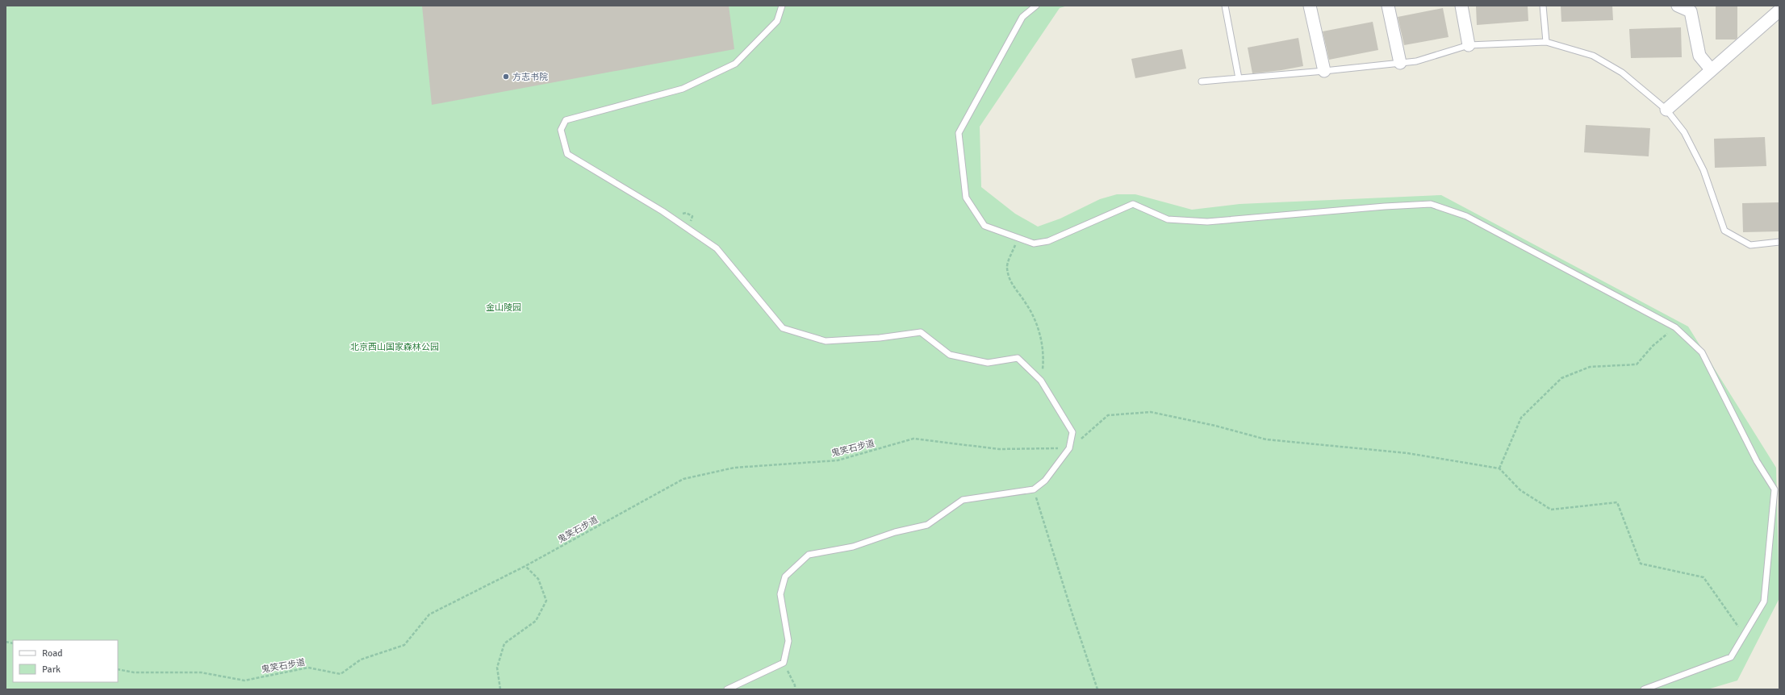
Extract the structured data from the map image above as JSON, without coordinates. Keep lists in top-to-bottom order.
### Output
{
  "streets": {
    "path": ["鬼笑石步道"]
  },
  "parks": ["金山陵园", "北京西山国家森林公园"],
  "places": ["方志书院"],
  "legend": ["Road", "Park"]
}
